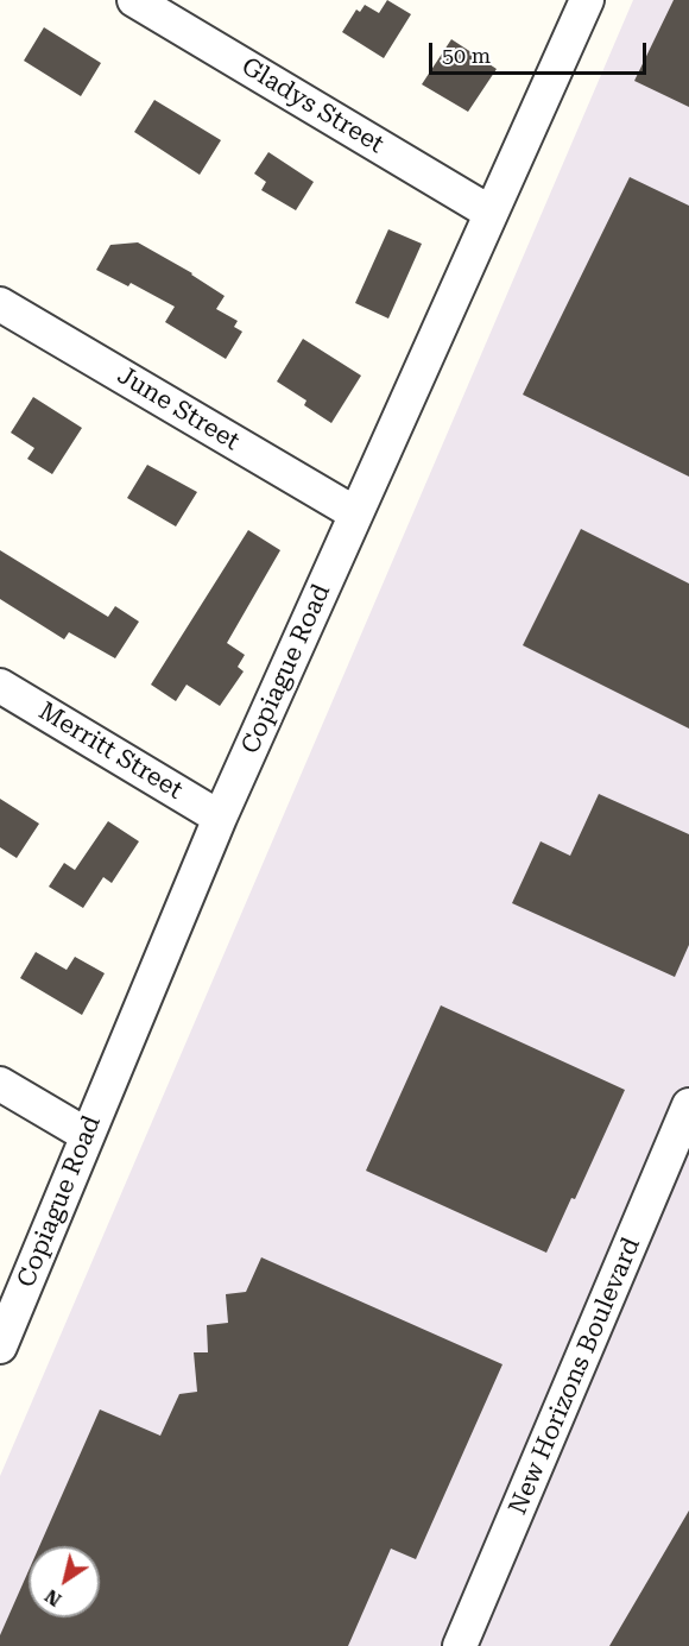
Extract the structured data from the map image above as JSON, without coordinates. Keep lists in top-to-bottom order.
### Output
{
  "streets": {
    "street": [
      "Gladys Street",
      "June Street",
      "Copiague Road",
      "Merritt Street",
      "New Horizons Boulevard"
    ]
  },
  "crossings": [
    ["Gladys Street", "Copiague Road"],
    ["June Street", "Copiague Road"],
    ["Copiague Road", "Merritt Street"]
  ],
  "scale_bar": "50 m",
  "north": "bottom left"
}
